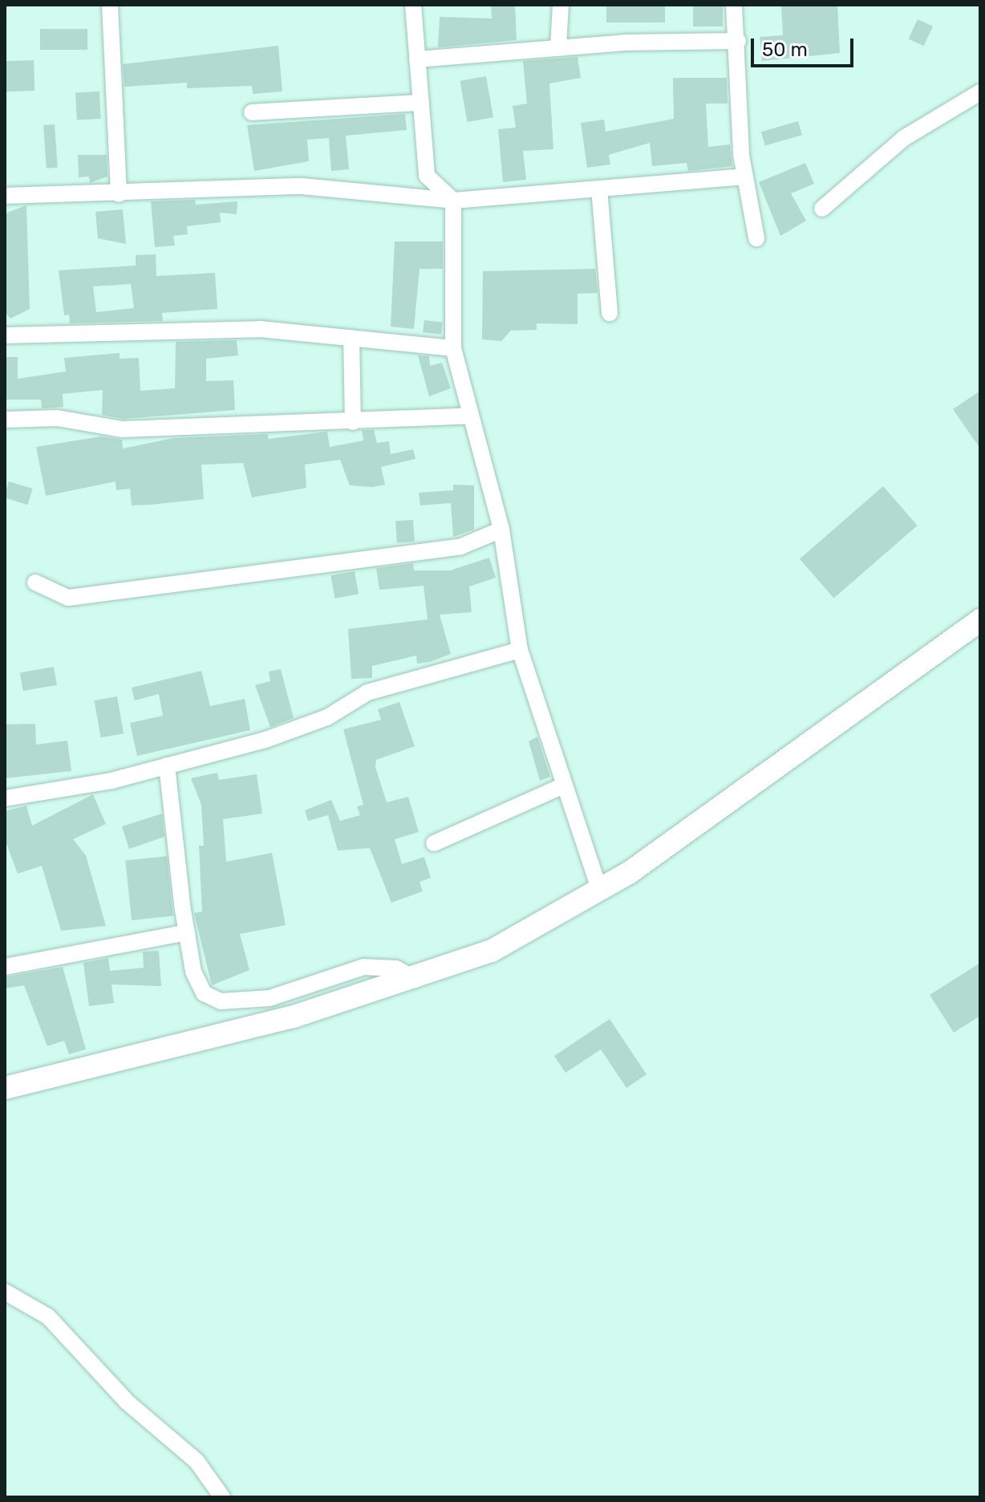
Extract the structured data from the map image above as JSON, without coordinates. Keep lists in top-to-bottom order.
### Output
{
  "scale_bar": "50 m"
}
